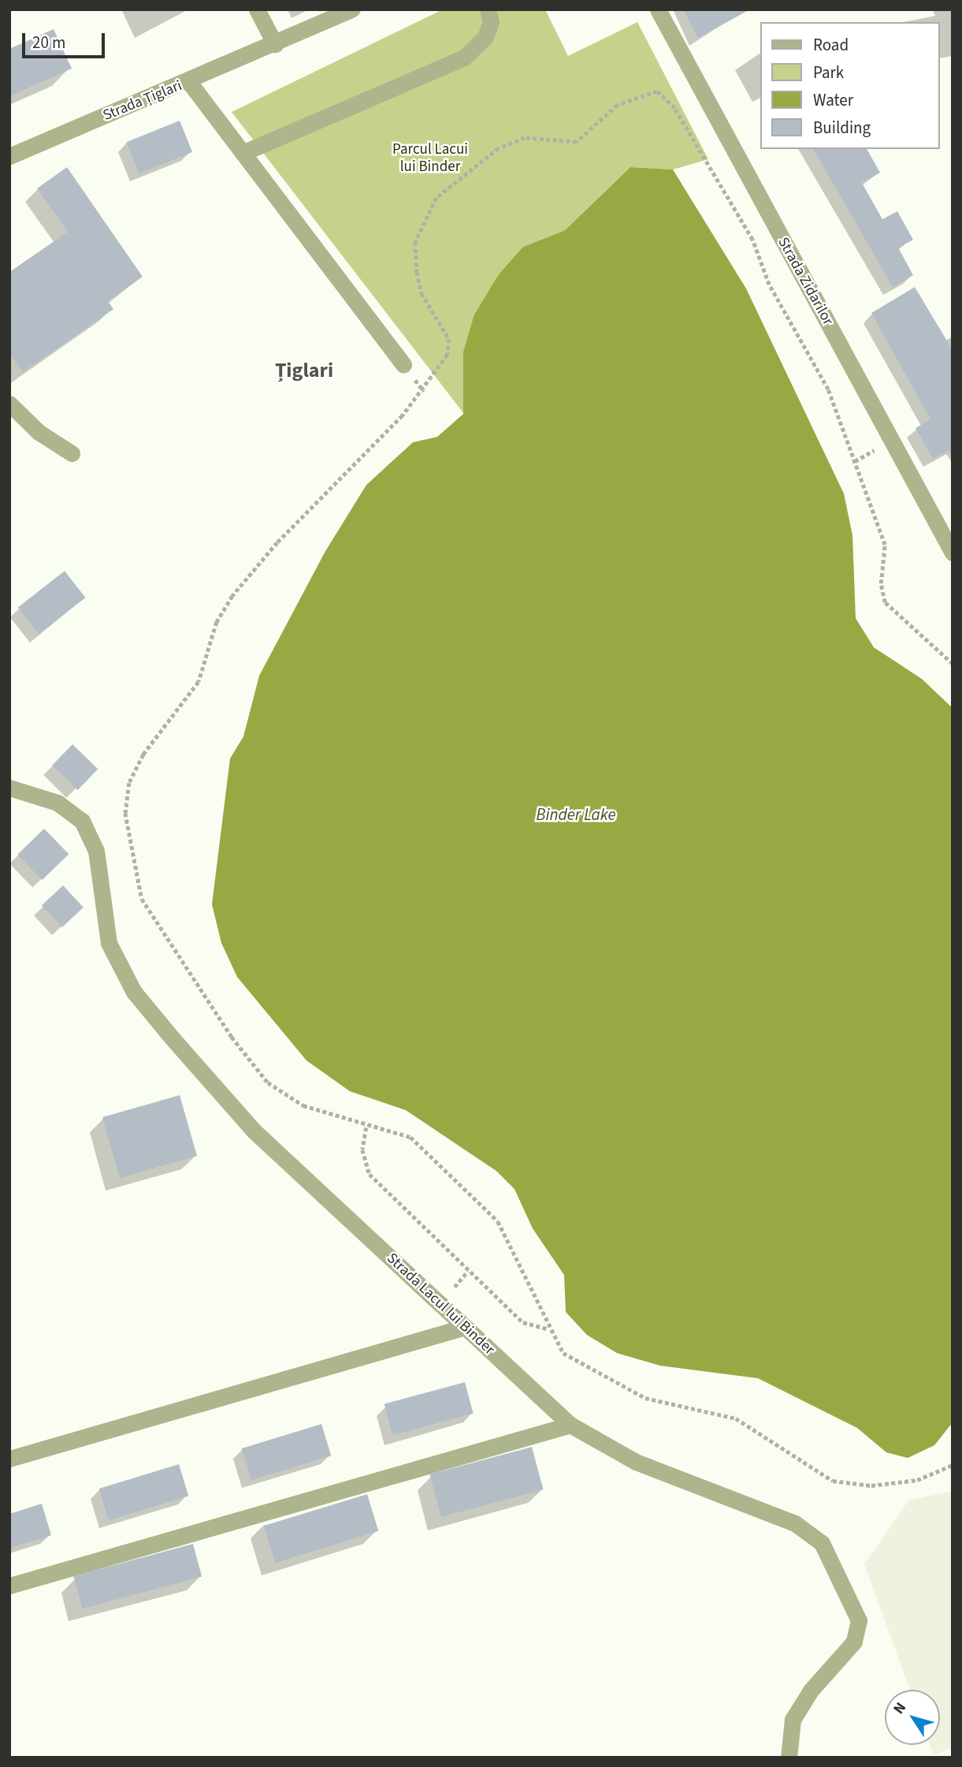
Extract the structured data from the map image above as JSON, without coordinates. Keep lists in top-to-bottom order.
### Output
{
  "streets": {
    "street": ["Strada Țiglari", "Strada Zidarilor", "Strada Lacul lui Binder"]
  },
  "districts": ["Țiglari"],
  "water": ["Binder Lake"],
  "parks": ["Parcul Lacui lui Binder"],
  "legend": [
    "Road",
    "Park",
    "Water",
    "Building"
  ],
  "scale_bar": "20 m",
  "north": "top left"
}
